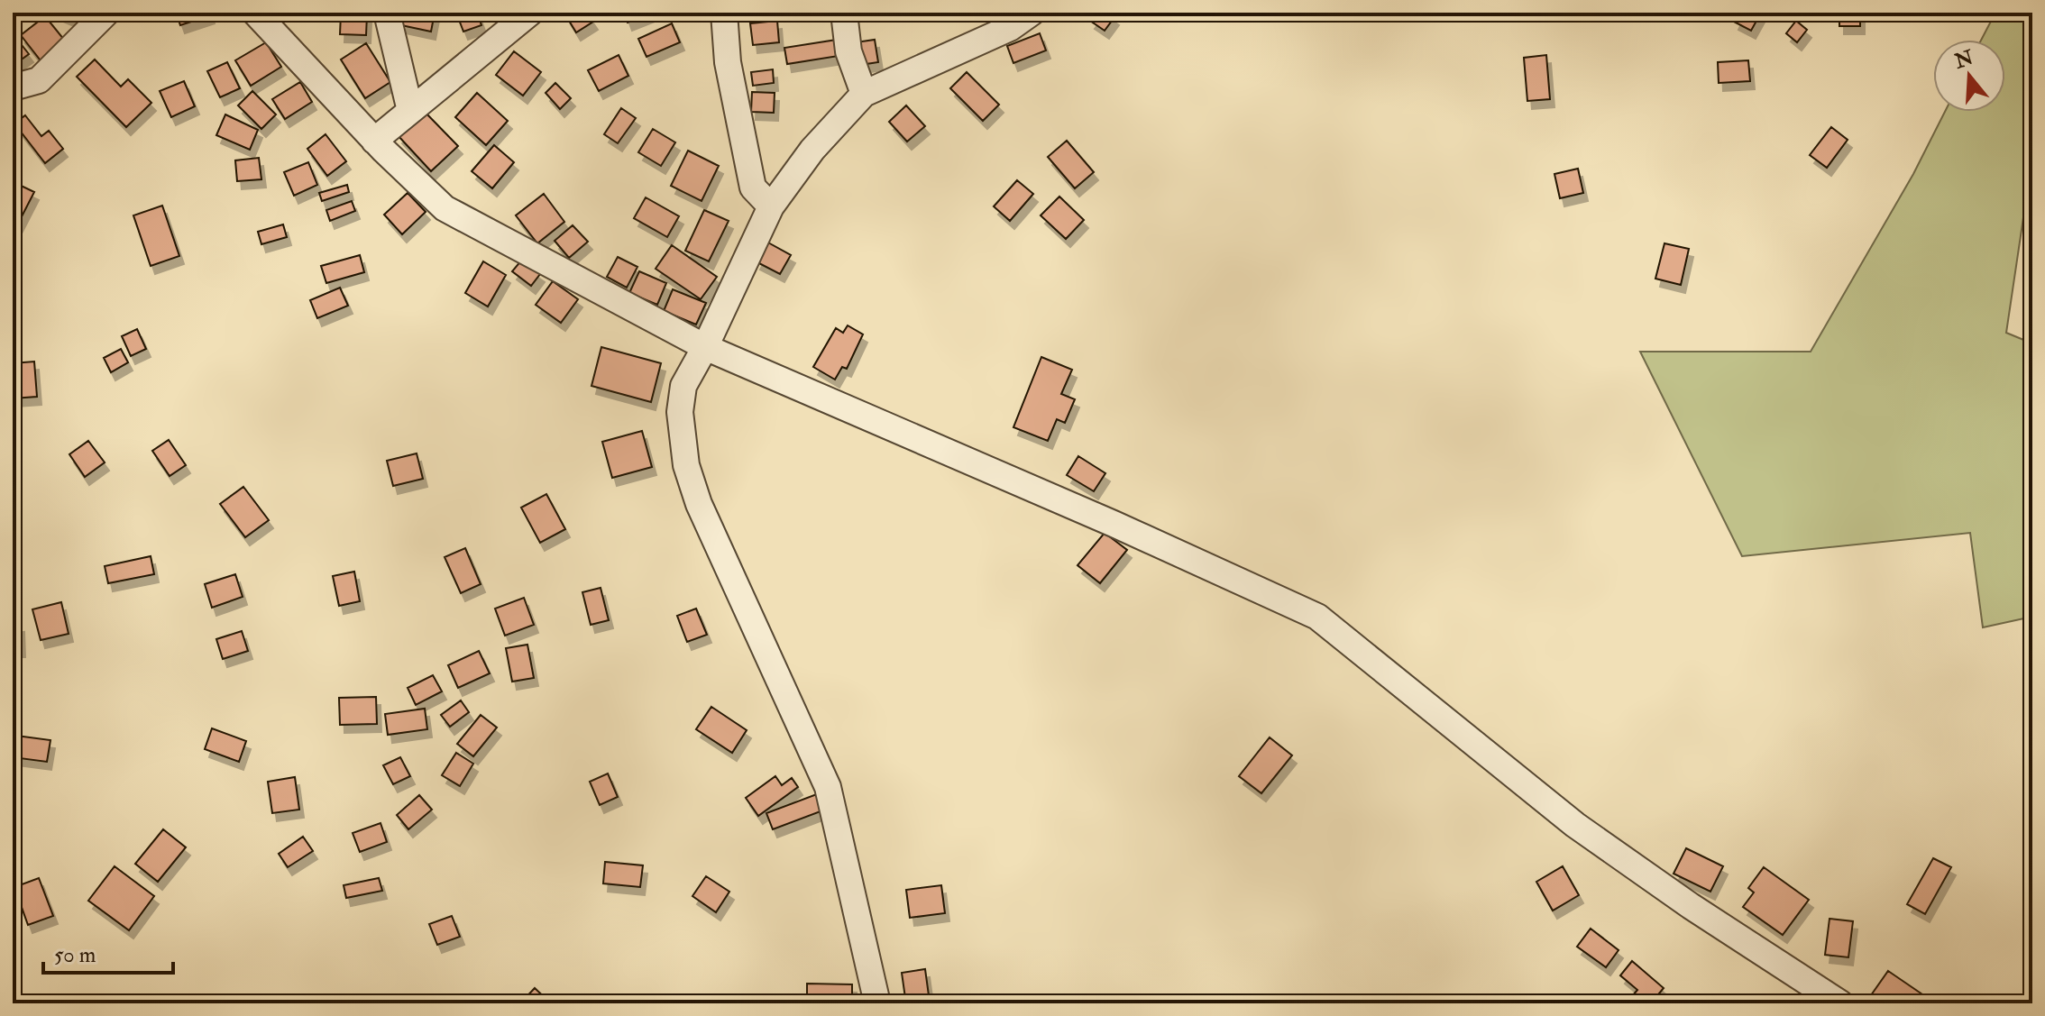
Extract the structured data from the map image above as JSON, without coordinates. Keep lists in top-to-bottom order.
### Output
{
  "scale_bar": "50 m",
  "north": "top"
}
